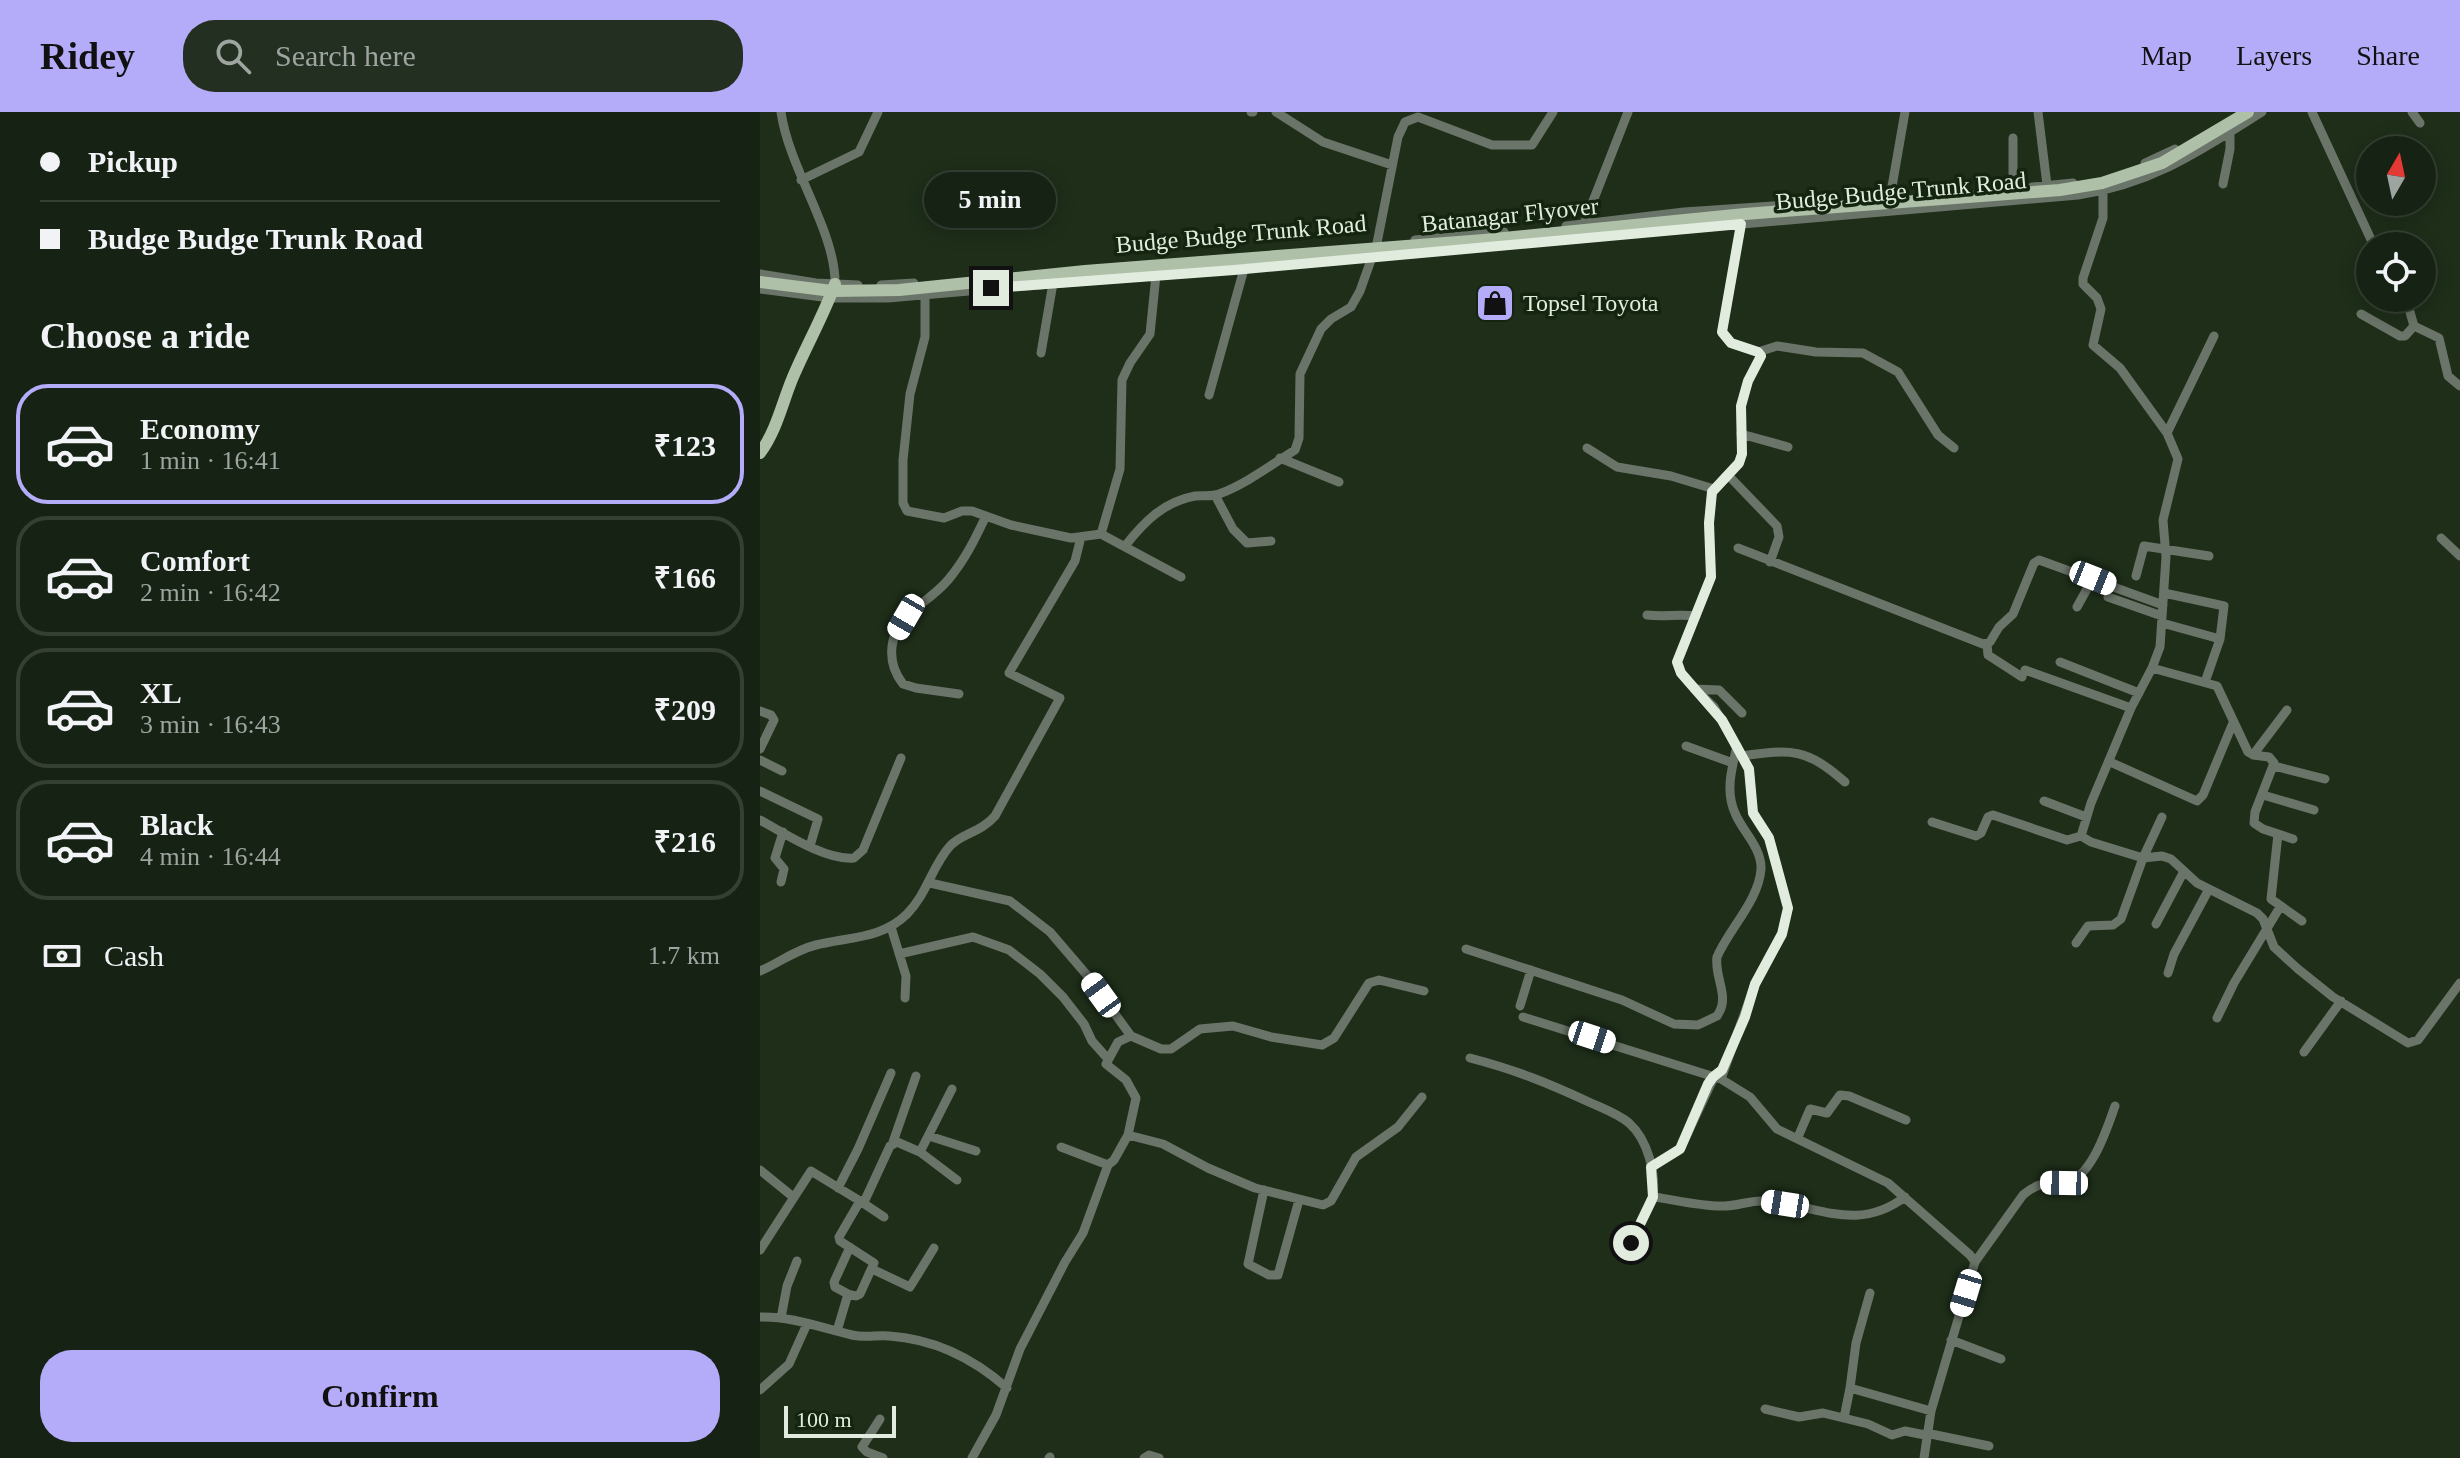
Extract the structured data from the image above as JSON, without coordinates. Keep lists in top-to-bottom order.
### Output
{
  "streets": {
    "main road": ["Batanagar Flyover"],
    "street": ["Budge Budge Trunk Road"]
  },
  "places": {
    "shop": ["Topsel Toyota"]
  },
  "scale_bar": "100 m",
  "north": "top",
  "page": {
    "header": "Ridey",
    "search": "Search here",
    "nav": ["Map", "Layers", "Share"],
    "banner": ["Pickup", "Budge Budge Trunk Road"],
    "bubble": "5 min",
    "heading": "Choose a ride",
    "list": [
      {
        "name": "Economy",
        "note": "1 min · 16:41",
        "value": "₹123"
      },
      {
        "name": "Comfort",
        "note": "2 min · 16:42",
        "value": "₹166"
      },
      {
        "name": "XL",
        "note": "3 min · 16:43",
        "value": "₹209"
      },
      {
        "name": "Black",
        "note": "4 min · 16:44",
        "value": "₹216"
      }
    ],
    "pay": ["Cash", "1.7 km"],
    "buttons": "Confirm",
    "scale": "100 m"
  }
}
